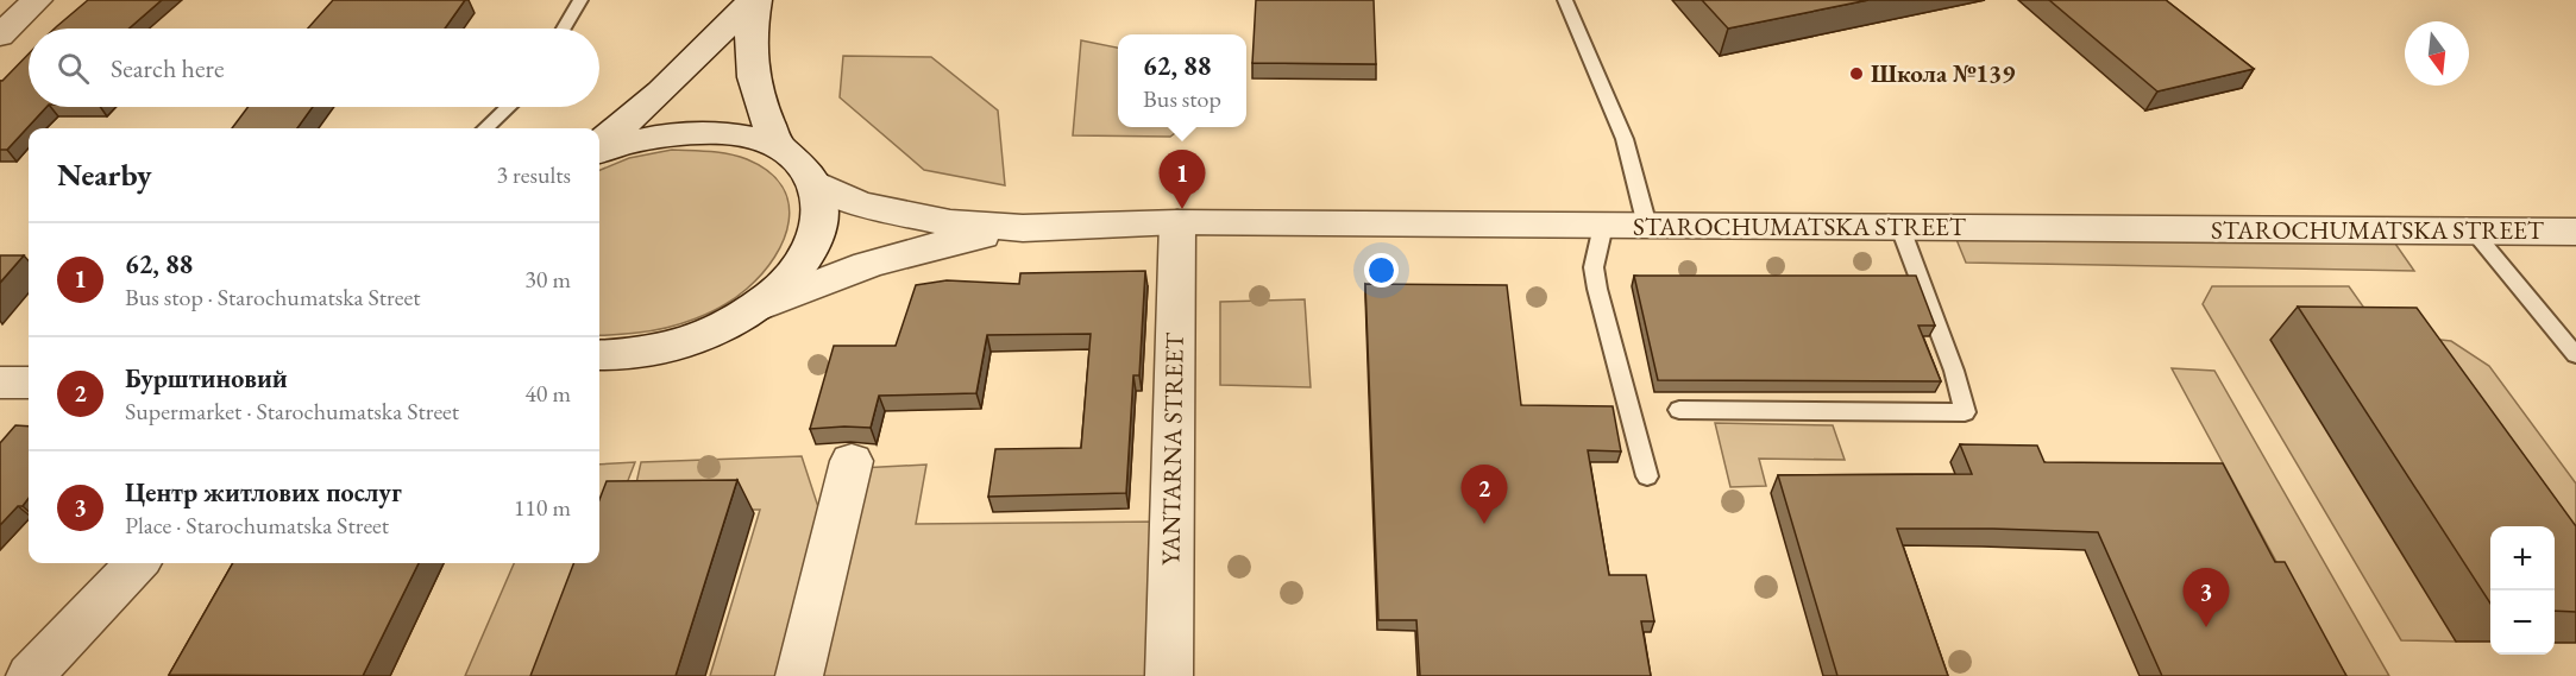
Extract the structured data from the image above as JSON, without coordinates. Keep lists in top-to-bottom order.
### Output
{
  "streets": {
    "street": ["STAROCHUMATSKA STREET", "YANTARNA STREET"]
  },
  "crossings": [
    ["STAROCHUMATSKA STREET", "YANTARNA STREET"]
  ],
  "places": ["Школа №139"],
  "north": "bottom",
  "page": {
    "search": "Search here",
    "popup": ["62, 88", "Bus stop"],
    "heading": ["Nearby", "3 results"],
    "pins": ["1", "2", "3"],
    "list": [
      {
        "mark": "1",
        "name": "62, 88",
        "note": "Bus stop · Starochumatska Street",
        "value": "30 m"
      },
      {
        "mark": "2",
        "name": "Бурштиновий",
        "note": "Supermarket · Starochumatska Street",
        "value": "40 m"
      },
      {
        "mark": "3",
        "name": "Центр житлових послуг",
        "note": "Place · Starochumatska Street",
        "value": "110 m"
      }
    ],
    "map_buttons": ["+", "−"]
  }
}
